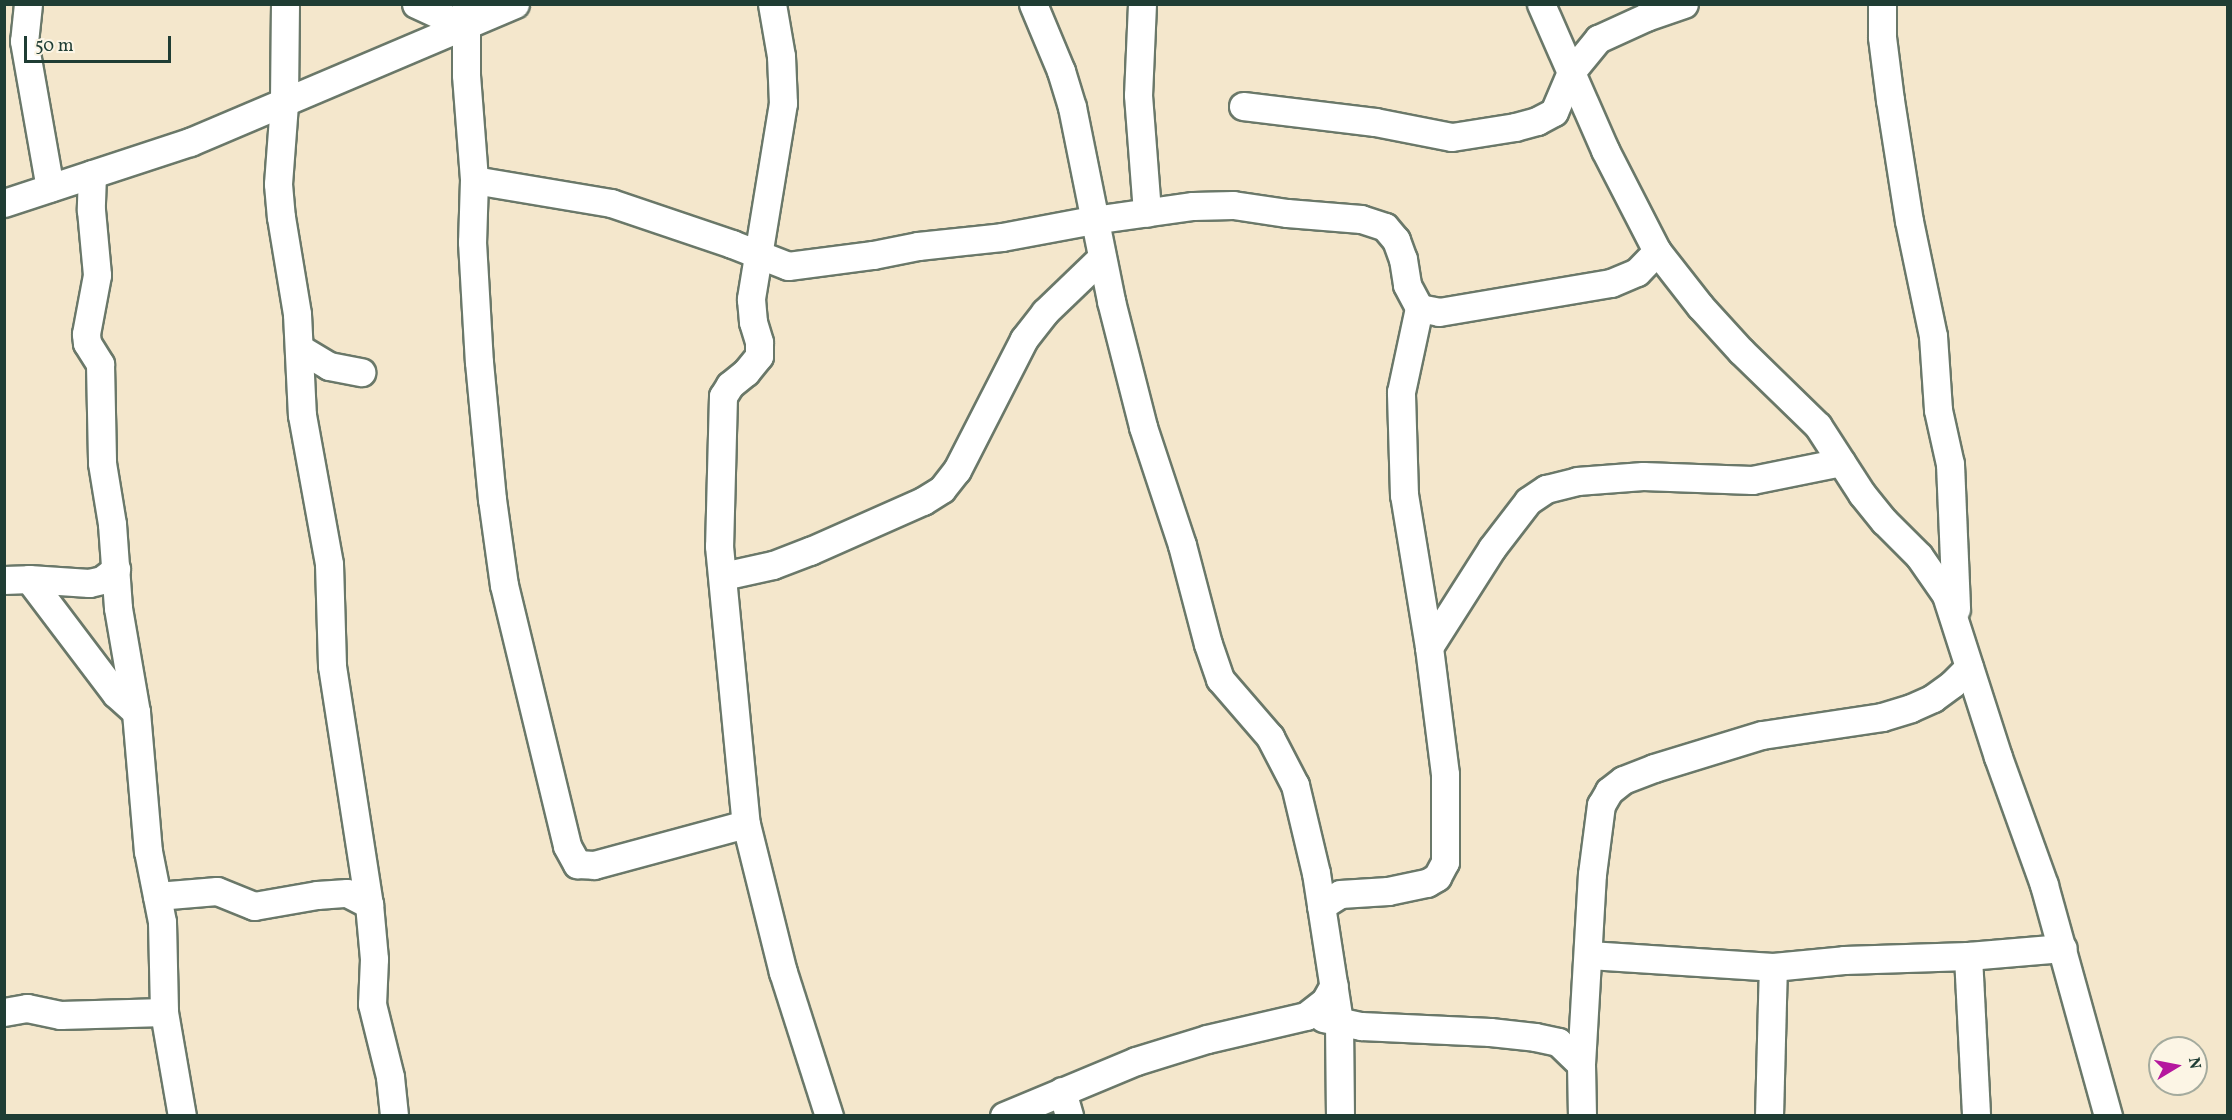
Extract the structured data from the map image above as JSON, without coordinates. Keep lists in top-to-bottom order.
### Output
{
  "scale_bar": "50 m",
  "north": "right"
}
